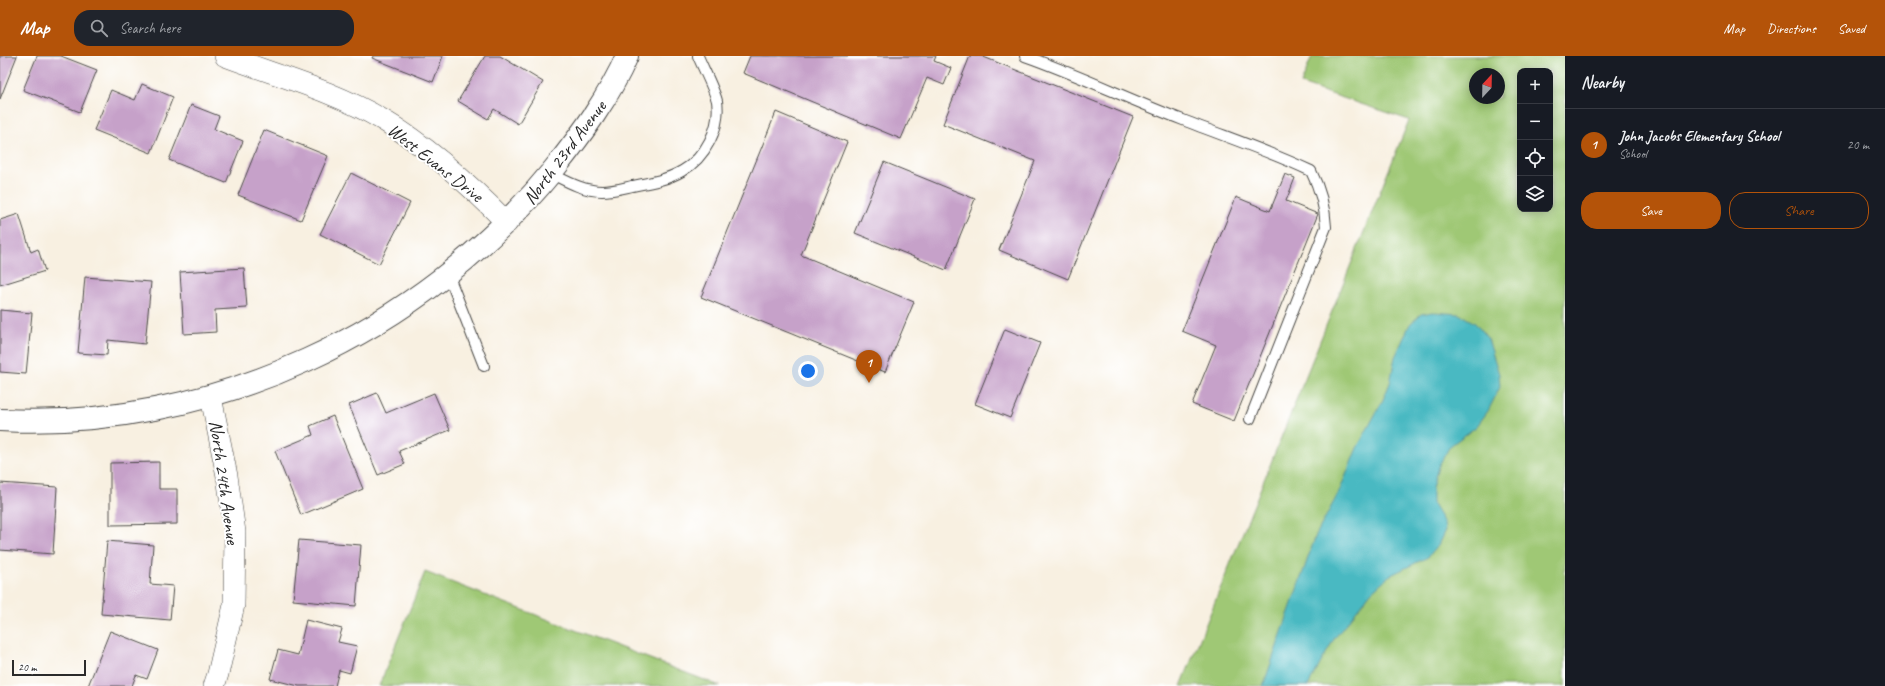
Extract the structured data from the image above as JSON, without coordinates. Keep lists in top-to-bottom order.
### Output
{
  "streets": {
    "street": ["North 23rd Avenue", "West Evans Drive", "North 24th Avenue"]
  },
  "crossings": [
    ["North 23rd Avenue", "West Evans Drive"],
    ["North 23rd Avenue", "North 24th Avenue"]
  ],
  "scale_bar": "20 m",
  "north": "top",
  "page": {
    "header": "Map",
    "search": "Search here",
    "nav": ["Map", "Directions", "Saved"],
    "heading": "Nearby",
    "map_buttons": ["+", "−"],
    "list": [
      {
        "mark": "1",
        "name": "John Jacobs Elementary School",
        "note": "School",
        "value": "20 m"
      }
    ],
    "buttons": ["Save", "Share"],
    "pins": "1",
    "scale": "20 m"
  }
}
